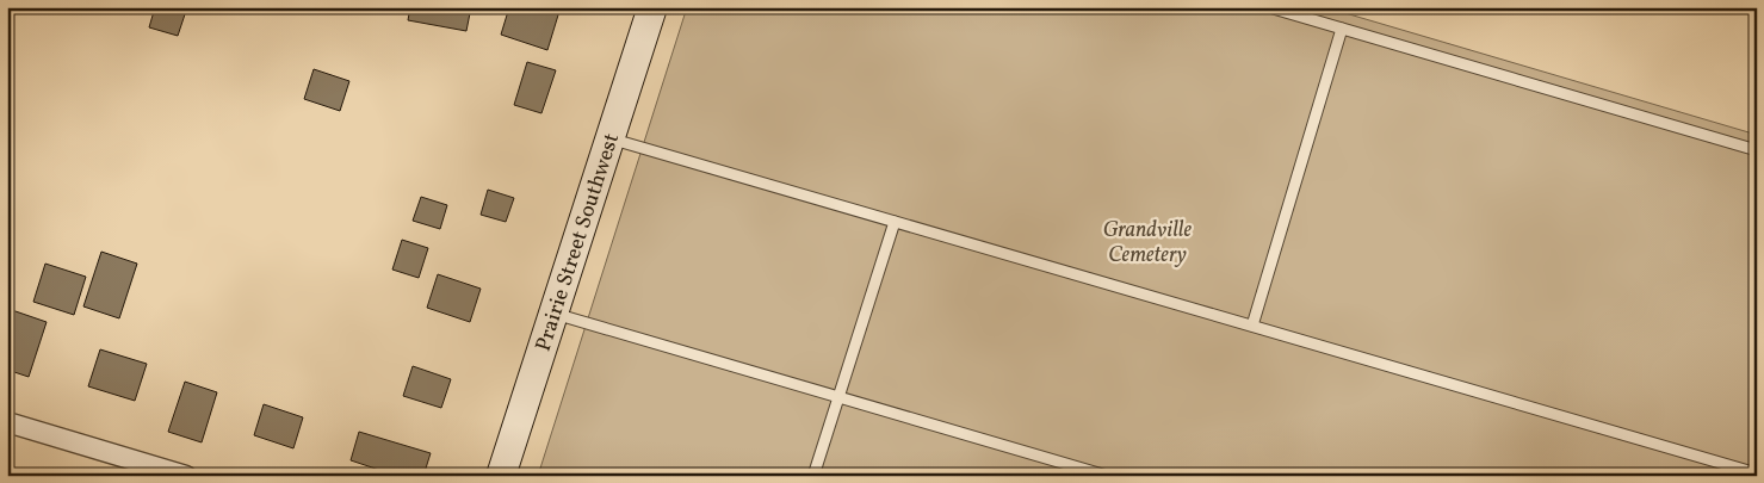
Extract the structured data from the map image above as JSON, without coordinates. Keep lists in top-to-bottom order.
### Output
{
  "streets": {
    "street": ["Prairie Street Southwest"]
  },
  "parks": ["Grandville Cemetery"]
}
